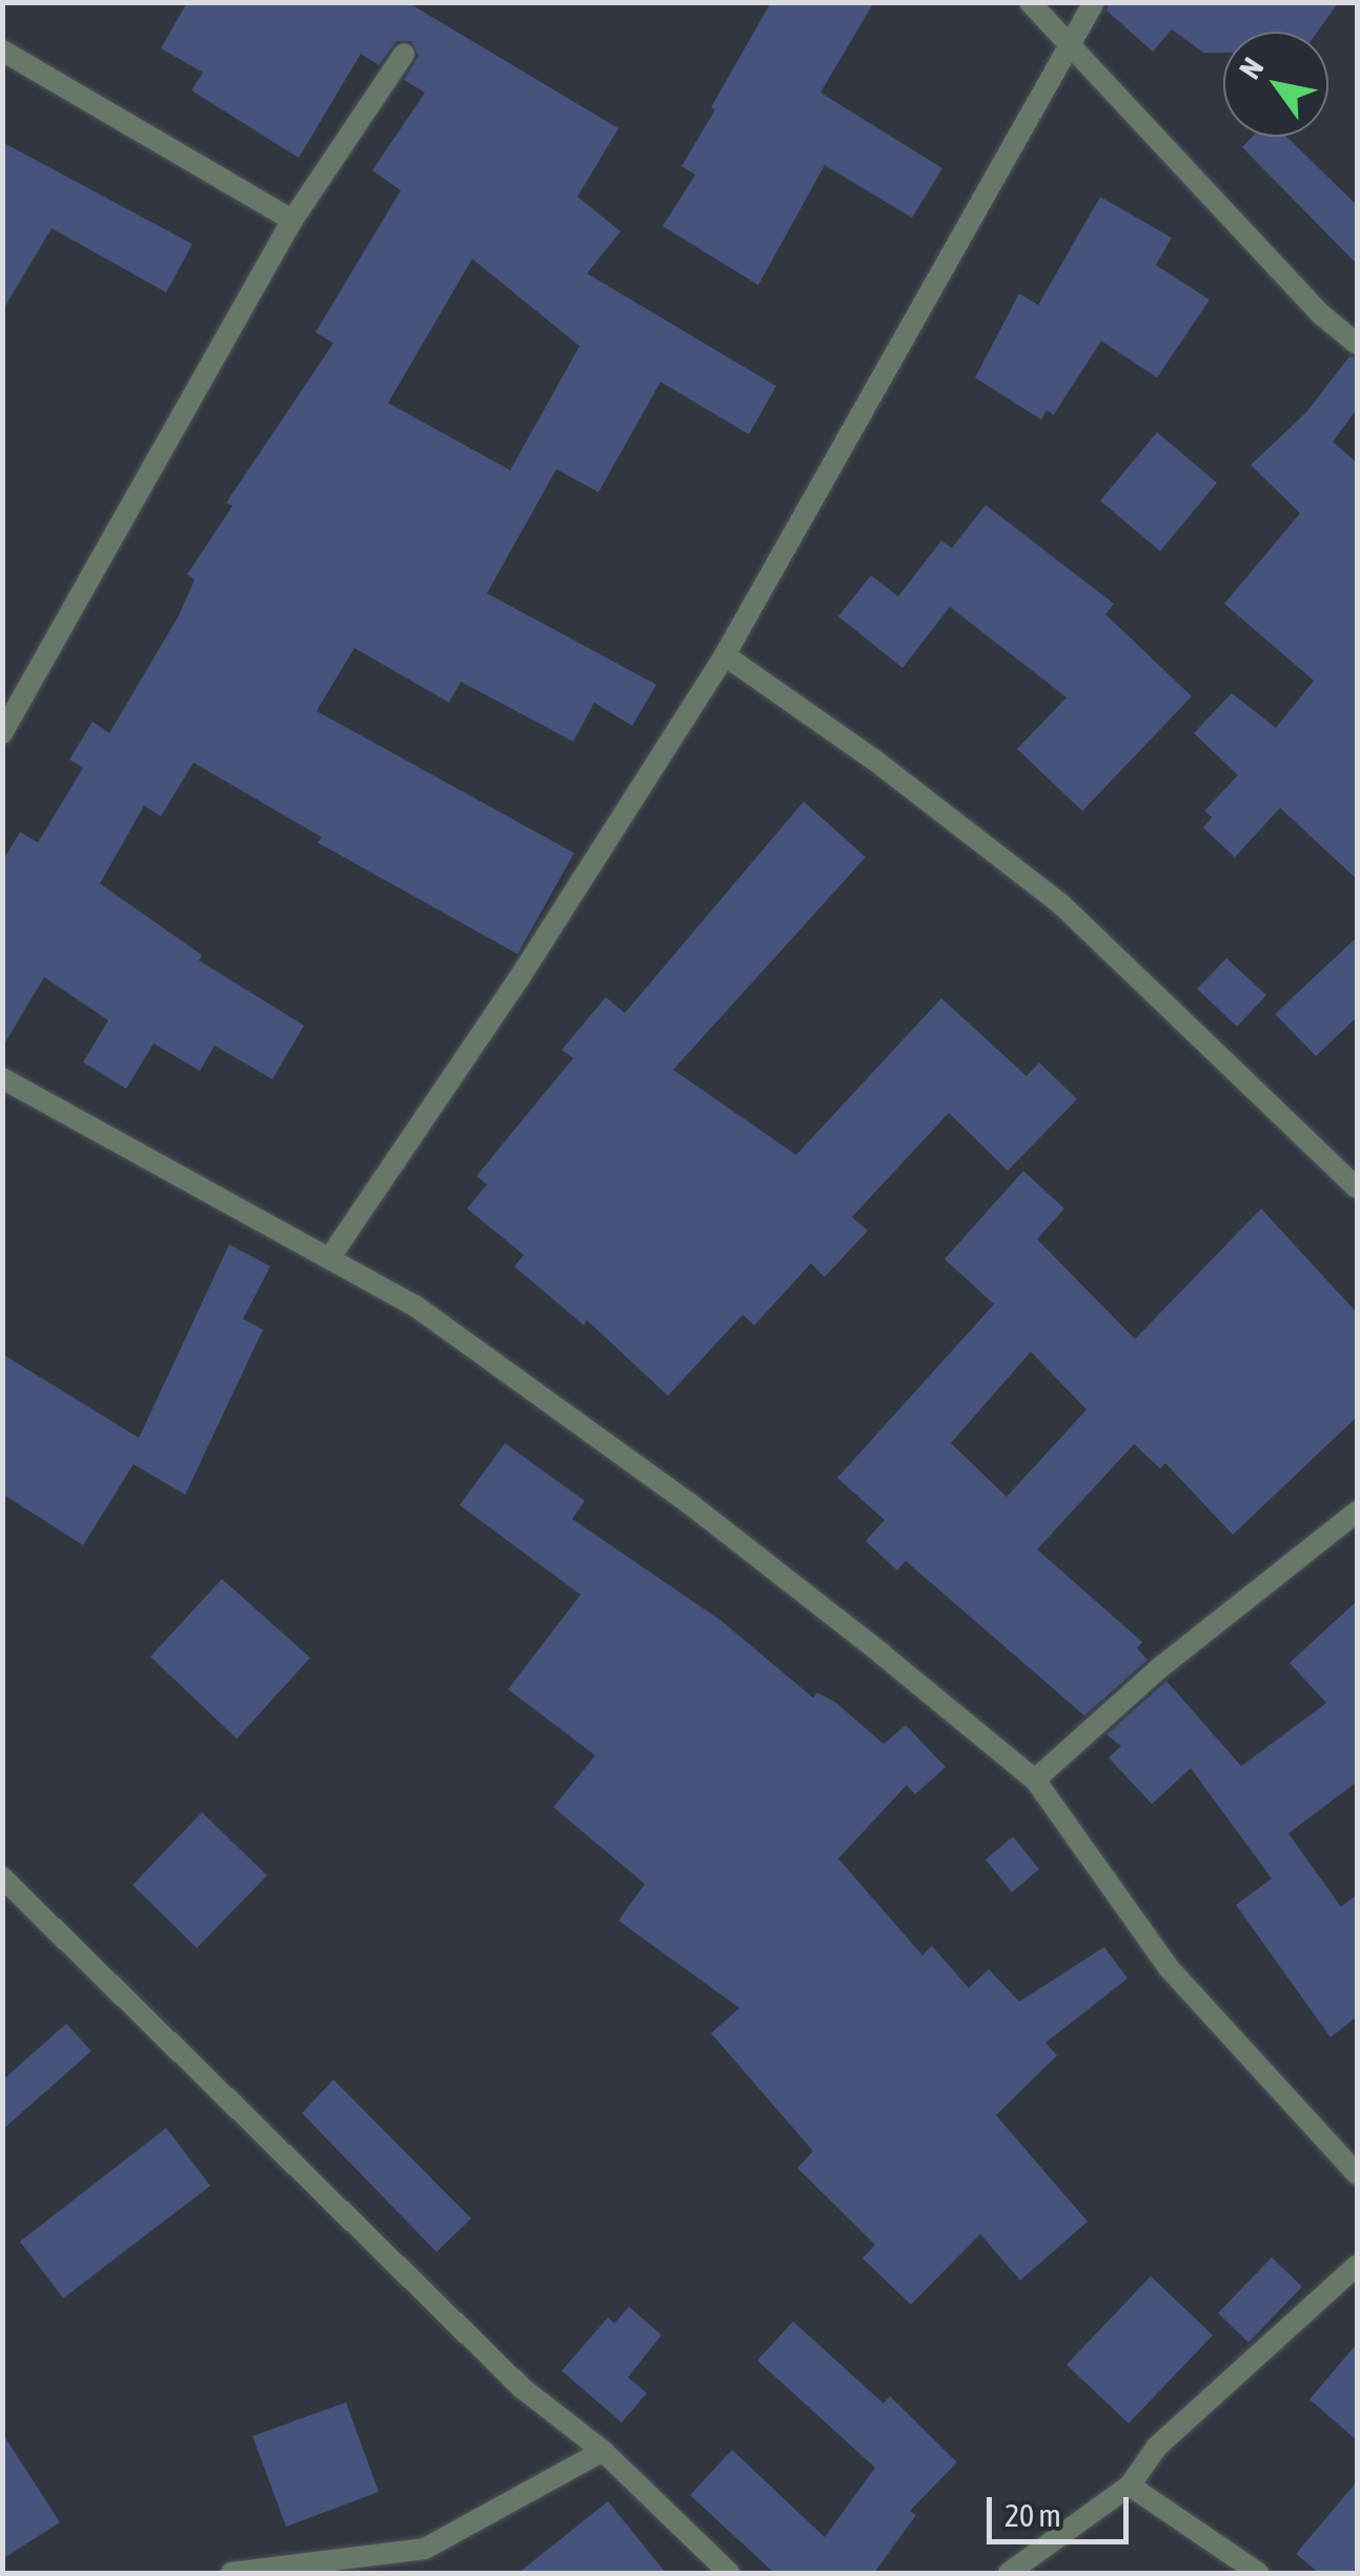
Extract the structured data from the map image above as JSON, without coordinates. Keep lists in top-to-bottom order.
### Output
{
  "scale_bar": "20 m",
  "north": "top left"
}
